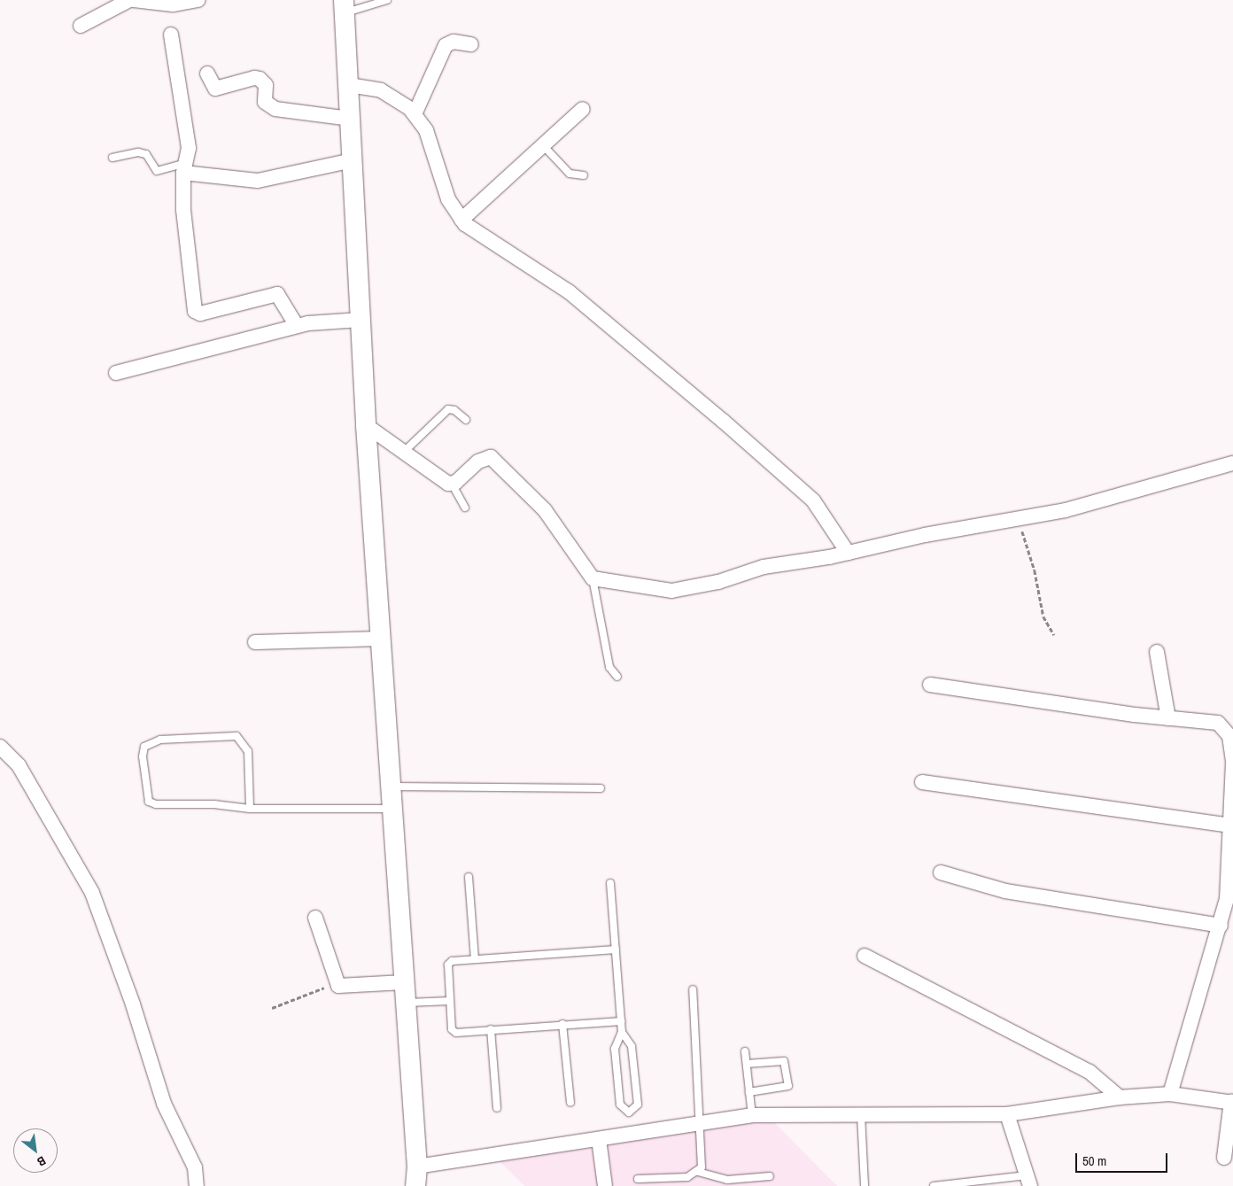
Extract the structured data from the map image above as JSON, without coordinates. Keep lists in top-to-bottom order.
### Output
{
  "scale_bar": "50 m",
  "north": "bottom right"
}
